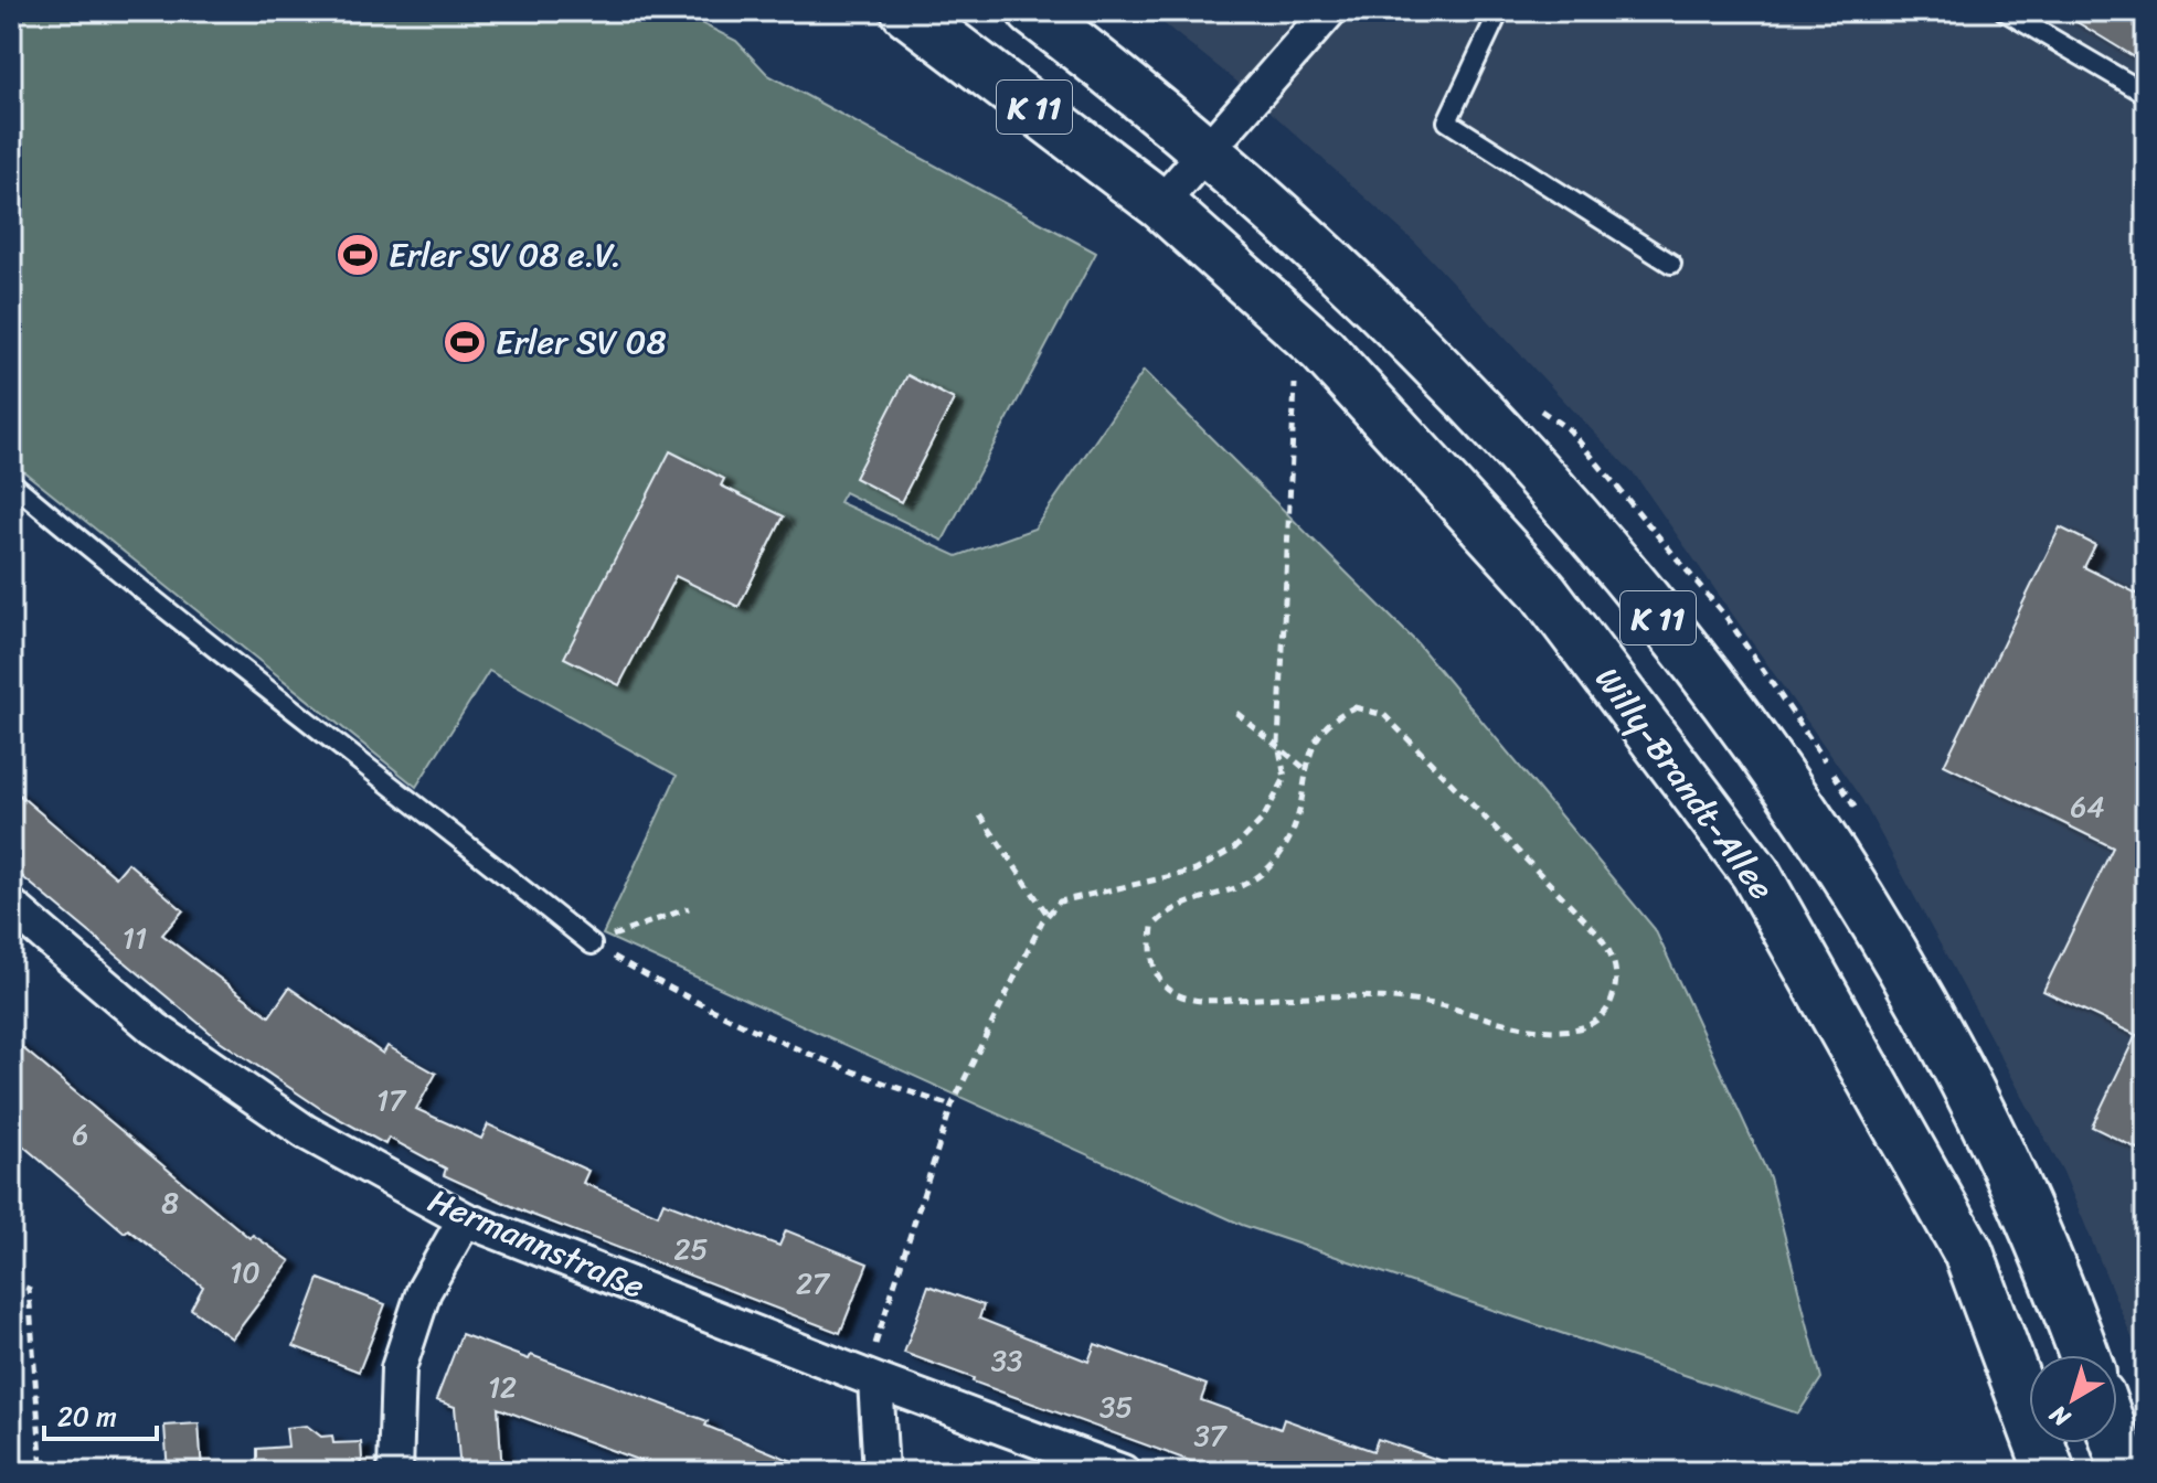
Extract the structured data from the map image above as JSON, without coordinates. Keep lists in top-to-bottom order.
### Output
{
  "streets": {
    "main road": ["K 11", "Willy-Brandt-Allee"],
    "street": ["Hermannstraße"]
  },
  "places": {
    "sports": ["Erler SV 08 e.V.", "Erler SV 08"]
  },
  "house_numbers": [
    "64",
    "11",
    "17",
    "6",
    "8",
    "25",
    "10",
    "27",
    "33",
    "12",
    "35",
    "37"
  ],
  "scale_bar": "20 m",
  "north": "bottom left"
}
